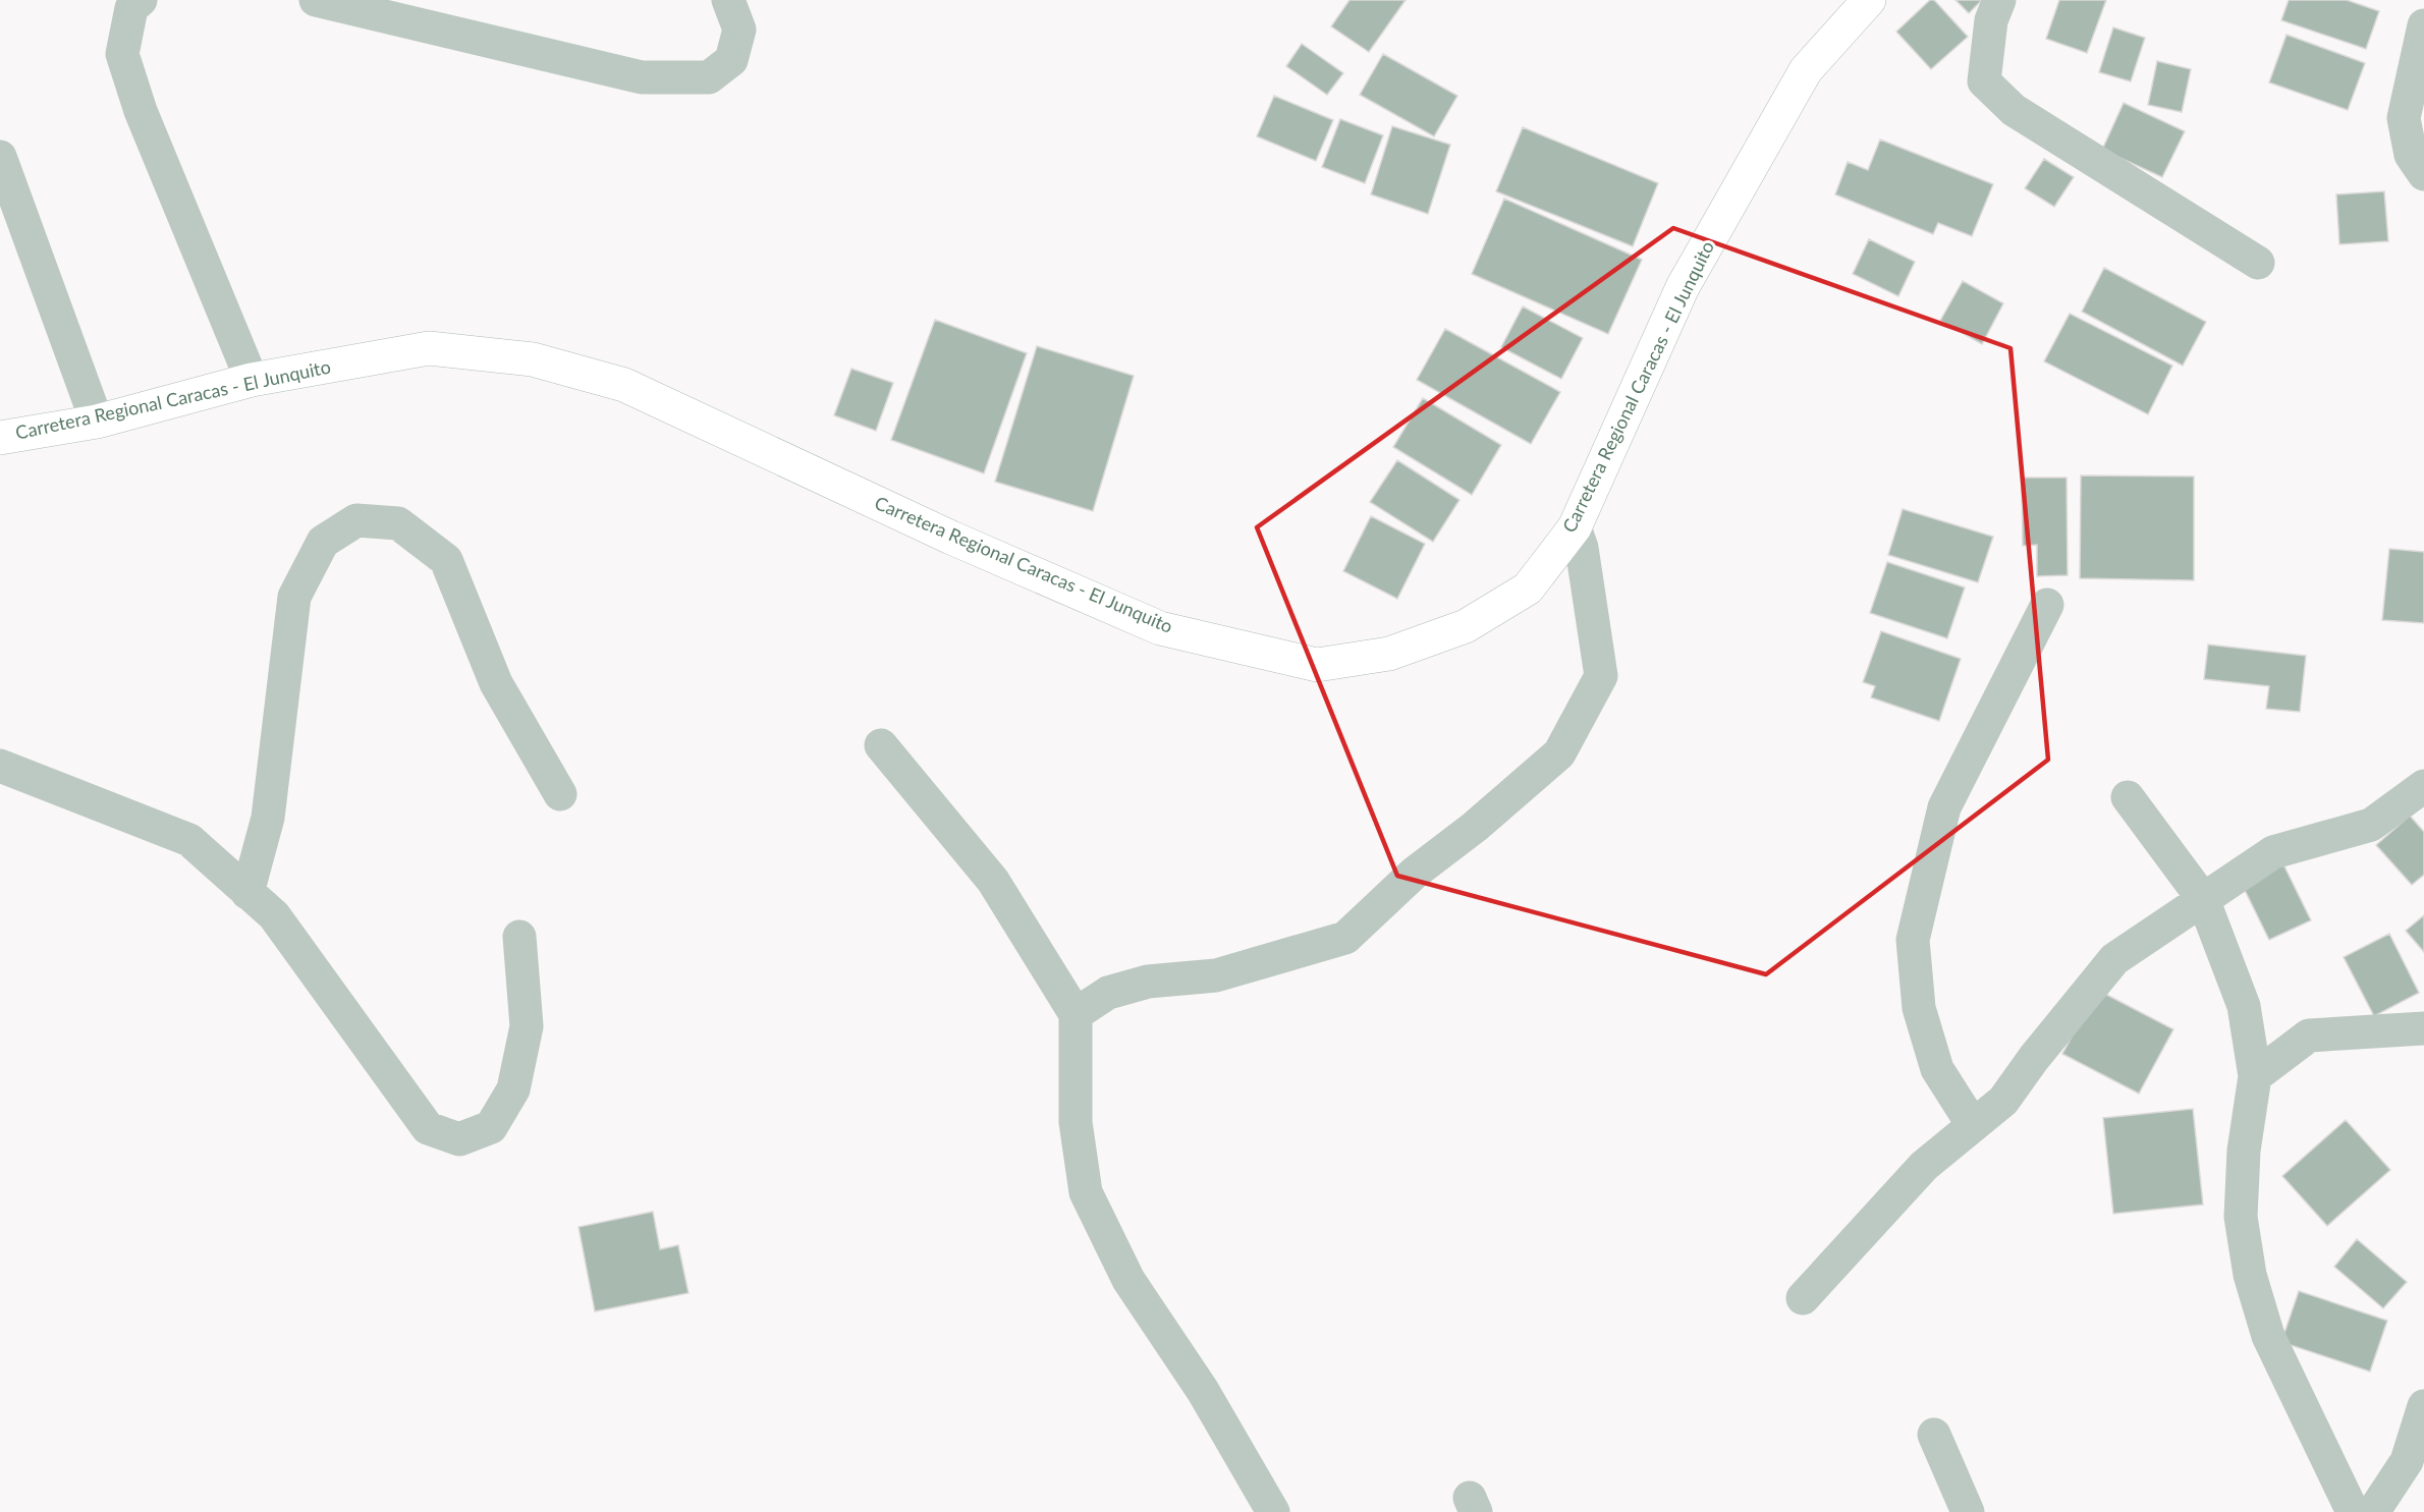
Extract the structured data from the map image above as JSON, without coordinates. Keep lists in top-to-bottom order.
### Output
{
  "streets": {
    "main road": ["Carretera Regional Caracas - El Junquito"]
  }
}
